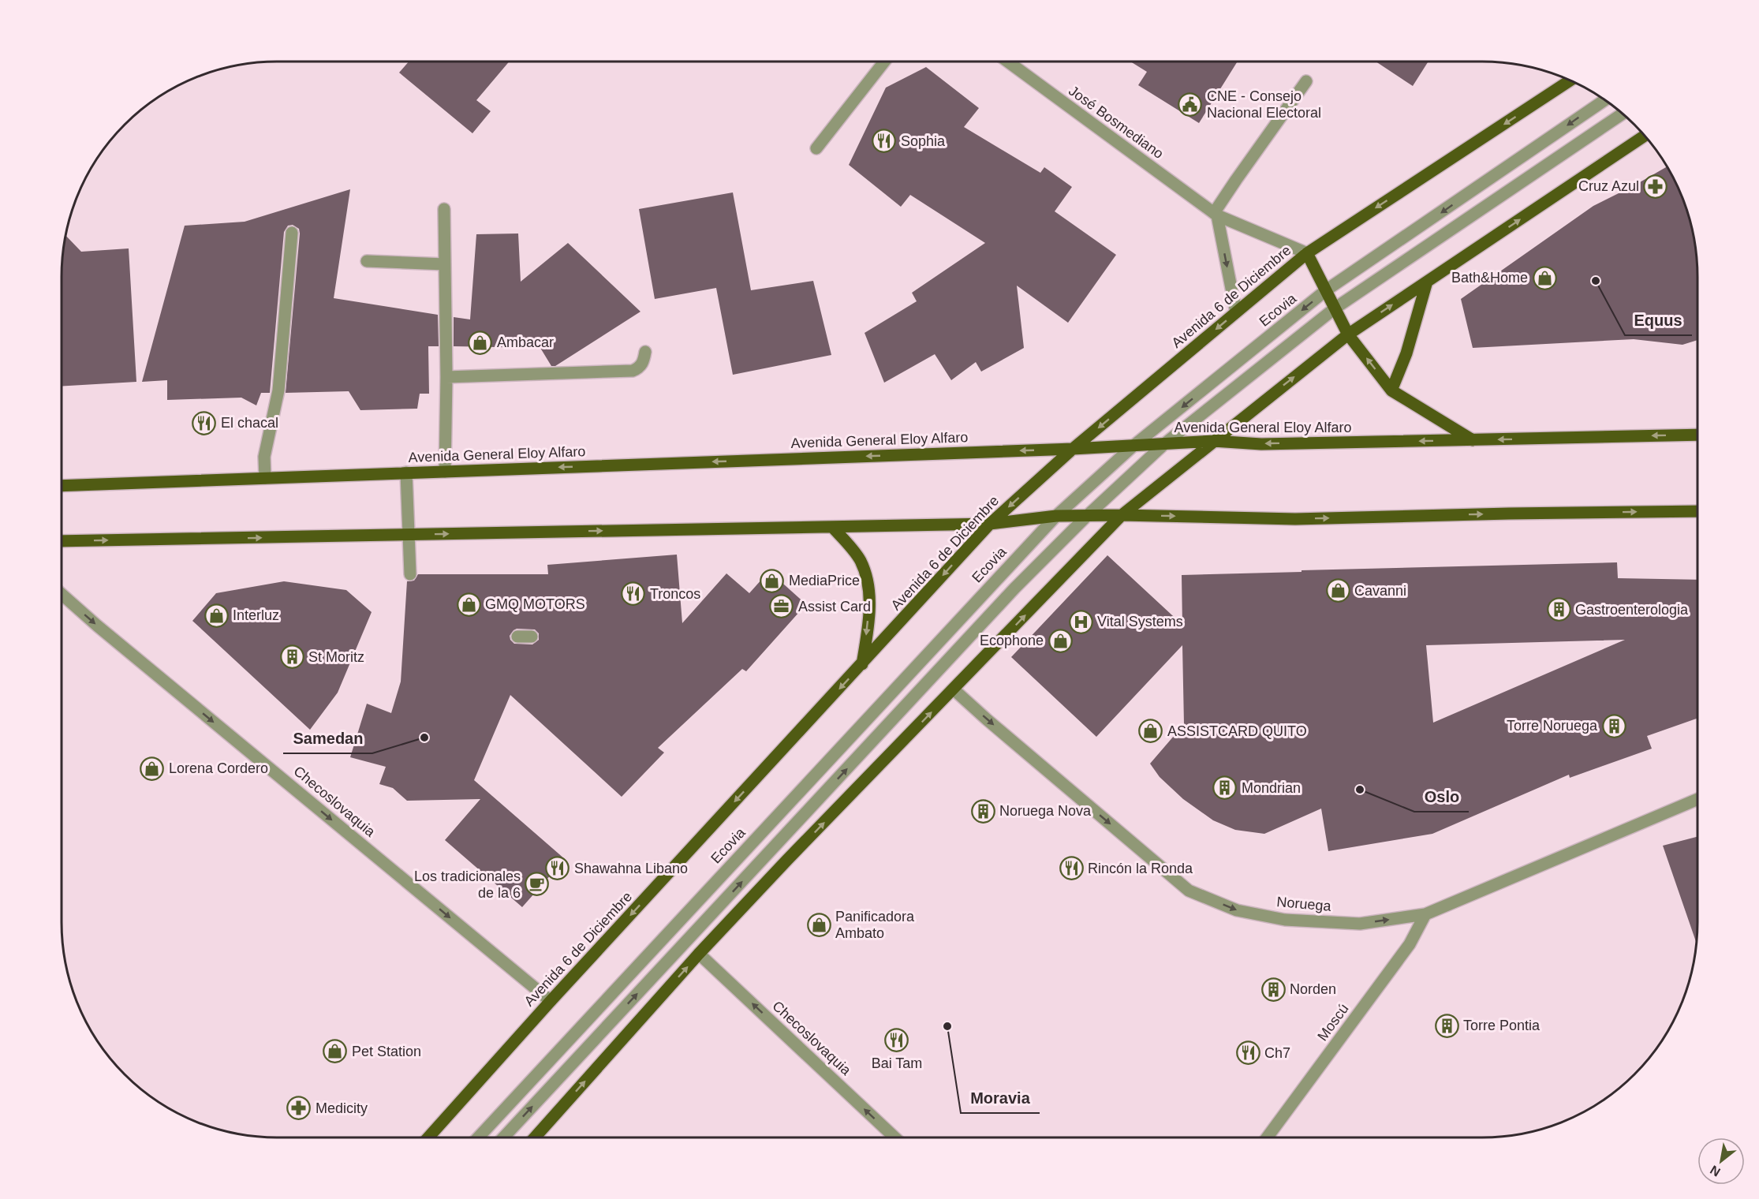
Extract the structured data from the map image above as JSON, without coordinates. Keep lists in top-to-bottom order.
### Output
{
  "streets": {
    "main road": ["Avenida 6 de Diciembre", "Avenida General Eloy Alfaro"],
    "street": [
      "José Bosmediano",
      "Ecovia",
      "Checoslovaquia",
      "Noruega",
      "Moscú"
    ]
  },
  "crossings": [
    ["José Bosmediano", "Avenida 6 de Diciembre"],
    ["Avenida 6 de Diciembre", "Avenida General Eloy Alfaro"],
    ["Avenida 6 de Diciembre", "Checoslovaquia"],
    ["Ecovia", "Avenida General Eloy Alfaro"],
    ["Noruega", "Moscú"]
  ],
  "one_way": ["Noruega"],
  "places": {
    "public building": ["CNE - Consejo Nacional Electoral"],
    "restaurant": [
      "Sophia",
      "El chacal",
      "Troncos",
      "Shawahna Libano",
      "Rincón la Ronda",
      "Bai Tam",
      "Ch7"
    ],
    "pharmacy": ["Cruz Azul", "Medicity"],
    "shop": [
      "Bath&Home",
      "Ambacar",
      "MediaPrice",
      "Cavanni",
      "GMQ MOTORS",
      "Interluz",
      "Ecophone",
      "ASSISTCARD QUITO",
      "Lorena Cordero",
      "Panificadora Ambato",
      "Pet Station"
    ],
    "other": [
      "Equus",
      "Samedan",
      "Oslo",
      "Moravia"
    ],
    "office": ["Assist Card"],
    "building": [
      "Gastroenterologia",
      "St Moritz",
      "Torre Noruega",
      "Mondrian",
      "Noruega Nova",
      "Norden",
      "Torre Pontia"
    ],
    "hospital": ["Vital Systems"],
    "cafe": ["Los tradicionales de la 6"]
  },
  "north": "bottom left"
}
